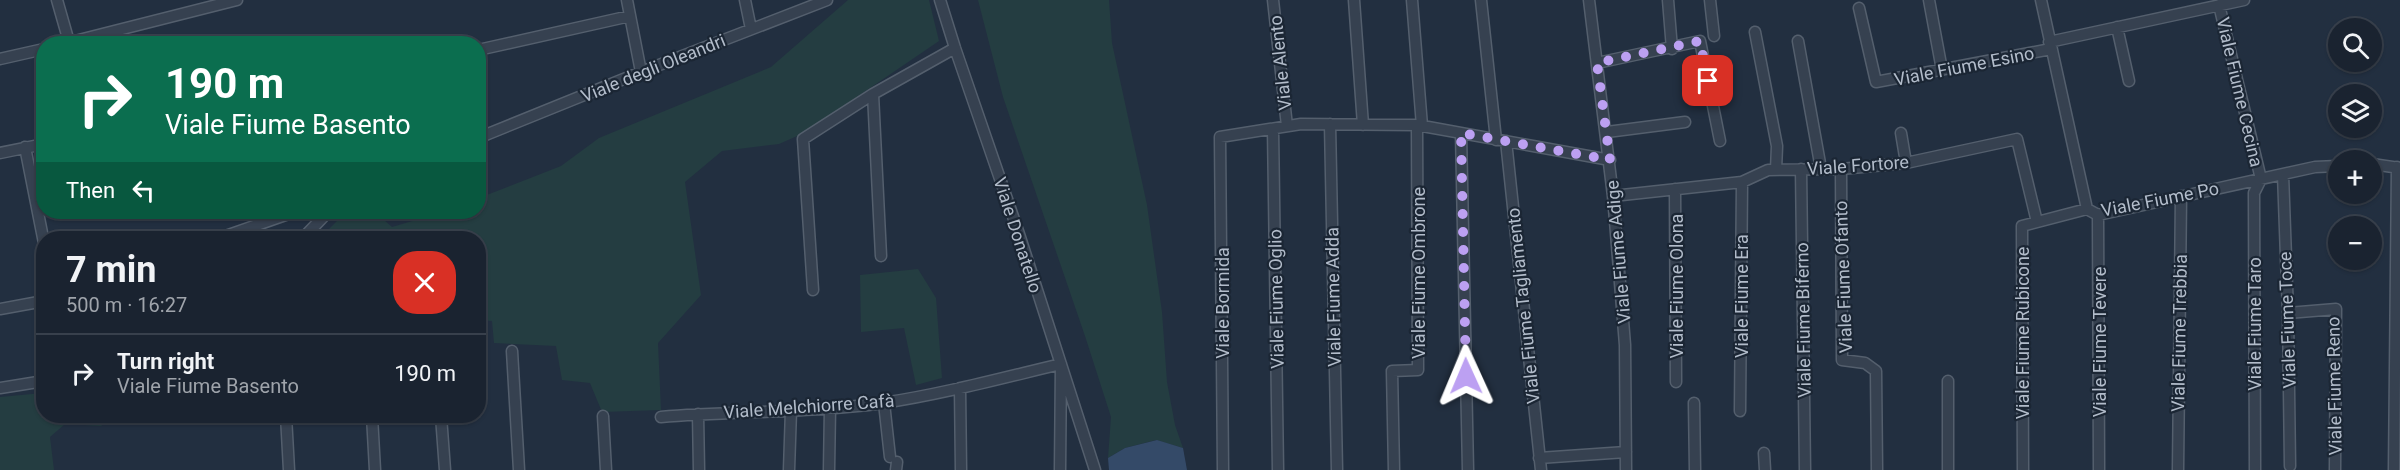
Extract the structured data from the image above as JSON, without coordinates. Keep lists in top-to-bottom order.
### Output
{
  "streets": {
    "street": [
      "Viale Alento",
      "Viale Fiume Esino",
      "Viale degli Oleandri",
      "Viale Fiume Cecina",
      "Viale Fortore",
      "Viale Fiume Po",
      "Viale Donatello",
      "Viale Fiume Adige",
      "Viale Fiume Ombrone",
      "Viale Fiume Ofanto",
      "Viale Fiume Olona",
      "Viale Fiume Era",
      "Viale Fiume Adda",
      "Viale Fiume Oglio",
      "Viale Bormida",
      "Viale Fiume Tagliamento",
      "Viale Fiume Biferno",
      "Viale Fiume Toce",
      "Viale Fiume Taro",
      "Viale Fiume Rubicone",
      "Viale Fiume Trebbia",
      "Viale Fiume Tevere",
      "Viale Fiume Reno",
      "Viale Melchiorre Cafà"
    ]
  },
  "crossings": [
    ["Viale Fiume Esino", "Viale Fiume Cecina"],
    ["Viale Fiume Esino", "Viale Fiume Po"],
    ["Viale Fiume Cecina", "Viale Fiume Po"],
    ["Viale Fiume Cecina", "Viale Fiume Taro"],
    ["Viale Fortore", "Viale Fiume Adige"],
    ["Viale Fortore", "Viale Fiume Ofanto"],
    ["Viale Fortore", "Viale Fiume Olona"],
    ["Viale Fortore", "Viale Fiume Era"],
    ["Viale Fortore", "Viale Fiume Biferno"],
    ["Viale Fortore", "Viale Fiume Rubicone"],
    ["Viale Fiume Po", "Viale Fiume Toce"],
    ["Viale Fiume Po", "Viale Fiume Taro"],
    ["Viale Fiume Po", "Viale Fiume Rubicone"],
    ["Viale Fiume Po", "Viale Fiume Trebbia"],
    ["Viale Fiume Po", "Viale Fiume Tevere"],
    ["Viale Donatello", "Viale Melchiorre Cafà"],
    ["Viale Fiume Oglio", "Viale Bormida"],
    ["Viale Fiume Toce", "Viale Fiume Reno"]
  ],
  "page": {
    "map_buttons": ["+", "−"],
    "turn": ["190 m", "Viale Fiume Basento"],
    "then": "Then",
    "heading": ["7 min", "500 m · 16:27"],
    "list": [
      {
        "name": "Turn right",
        "note": "Viale Fiume Basento",
        "value": "190 m"
      }
    ]
  }
}
